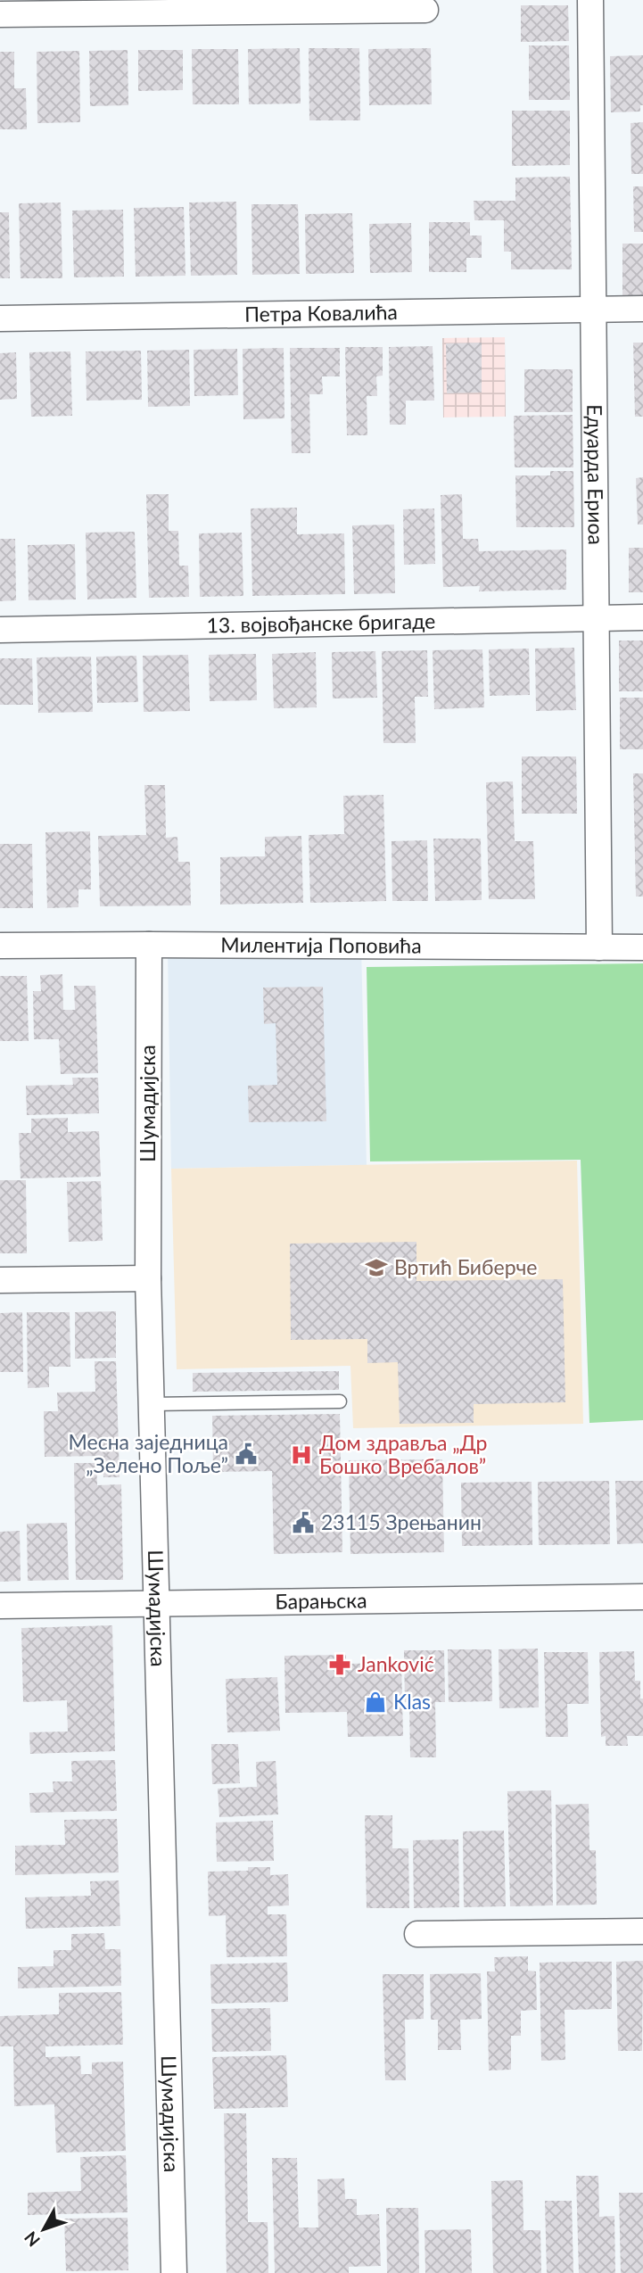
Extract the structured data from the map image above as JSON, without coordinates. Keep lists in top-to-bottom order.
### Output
{
  "streets": {
    "street": [
      "Петра Ковалића",
      "Едуарда Ериоа",
      "13. војвођанске бригаде",
      "Милентија Поповића",
      "Шумадијска",
      "Барањска"
    ]
  },
  "crossings": [
    ["Петра Ковалића", "Едуарда Ериоа"],
    ["Едуарда Ериоа", "13. војвођанске бригаде"],
    ["Едуарда Ериоа", "Милентија Поповића"],
    ["Милентија Поповића", "Шумадијска"],
    ["Шумадијска", "Барањска"]
  ],
  "places": {
    "school or university": ["Вртић Биберче"],
    "public building": ["Месна заједница „Зелено Поље”", "23115 Зрењанин"],
    "hospital": ["Дом здравља „Др Бошко Вребалов”"],
    "pharmacy": ["Janković"],
    "shop": ["Klas"]
  },
  "north": "bottom left"
}
